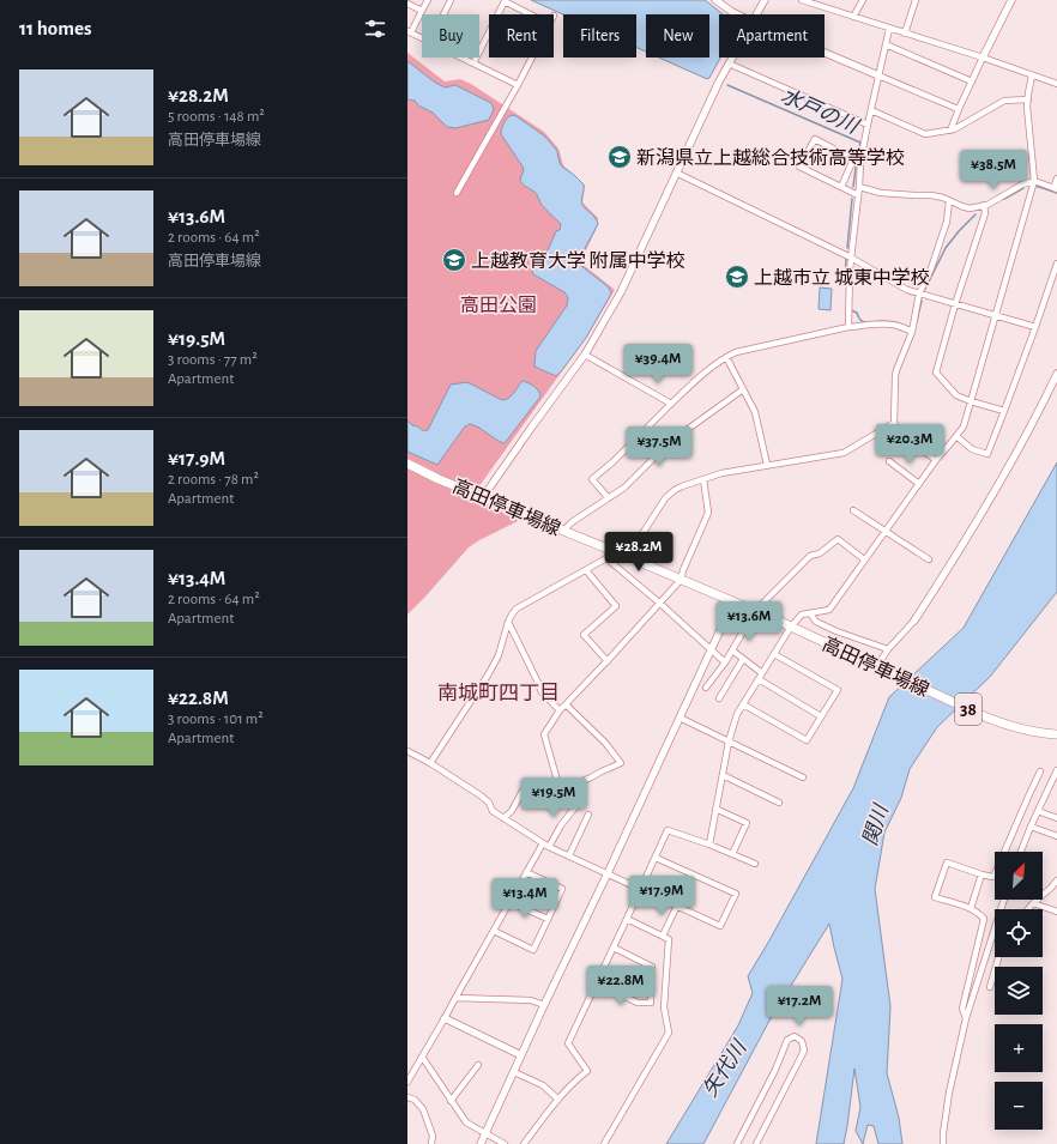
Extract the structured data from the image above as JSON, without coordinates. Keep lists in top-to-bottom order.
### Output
{
  "streets": {
    "main road": ["高田停車場線", "38"]
  },
  "districts": ["南城町四丁目"],
  "water": ["水戸の川", "関川", "矢代川"],
  "parks": ["高田公園"],
  "places": {
    "school or university": ["新潟県立上越総合技術高等学校", "上越教育大学 附属中学校", "上越市立 城東中学校"]
  },
  "north": "top right",
  "page": {
    "heading": "11 homes",
    "chip": [
      "Buy",
      "Rent",
      "Filters",
      "New",
      "Apartment"
    ],
    "list": [
      {
        "name": "¥28.2M",
        "note": "5 rooms · 148 m² · 高田停車場線"
      },
      {
        "name": "¥13.6M",
        "note": "2 rooms · 64 m² · 高田停車場線"
      },
      {
        "name": "¥19.5M",
        "note": "3 rooms · 77 m² · Apartment"
      },
      {
        "name": "¥17.9M",
        "note": "2 rooms · 78 m² · Apartment"
      },
      {
        "name": "¥13.4M",
        "note": "2 rooms · 64 m² · Apartment"
      },
      {
        "name": "¥22.8M",
        "note": "3 rooms · 101 m² · Apartment"
      }
    ],
    "price": [
      "¥38.5M",
      "¥39.4M",
      "¥20.3M",
      "¥37.5M",
      "¥28.2M",
      "¥13.6M",
      "¥19.5M",
      "¥17.9M",
      "¥13.4M",
      "¥22.8M",
      "¥17.2M"
    ],
    "map_buttons": ["+", "−"]
  }
}
